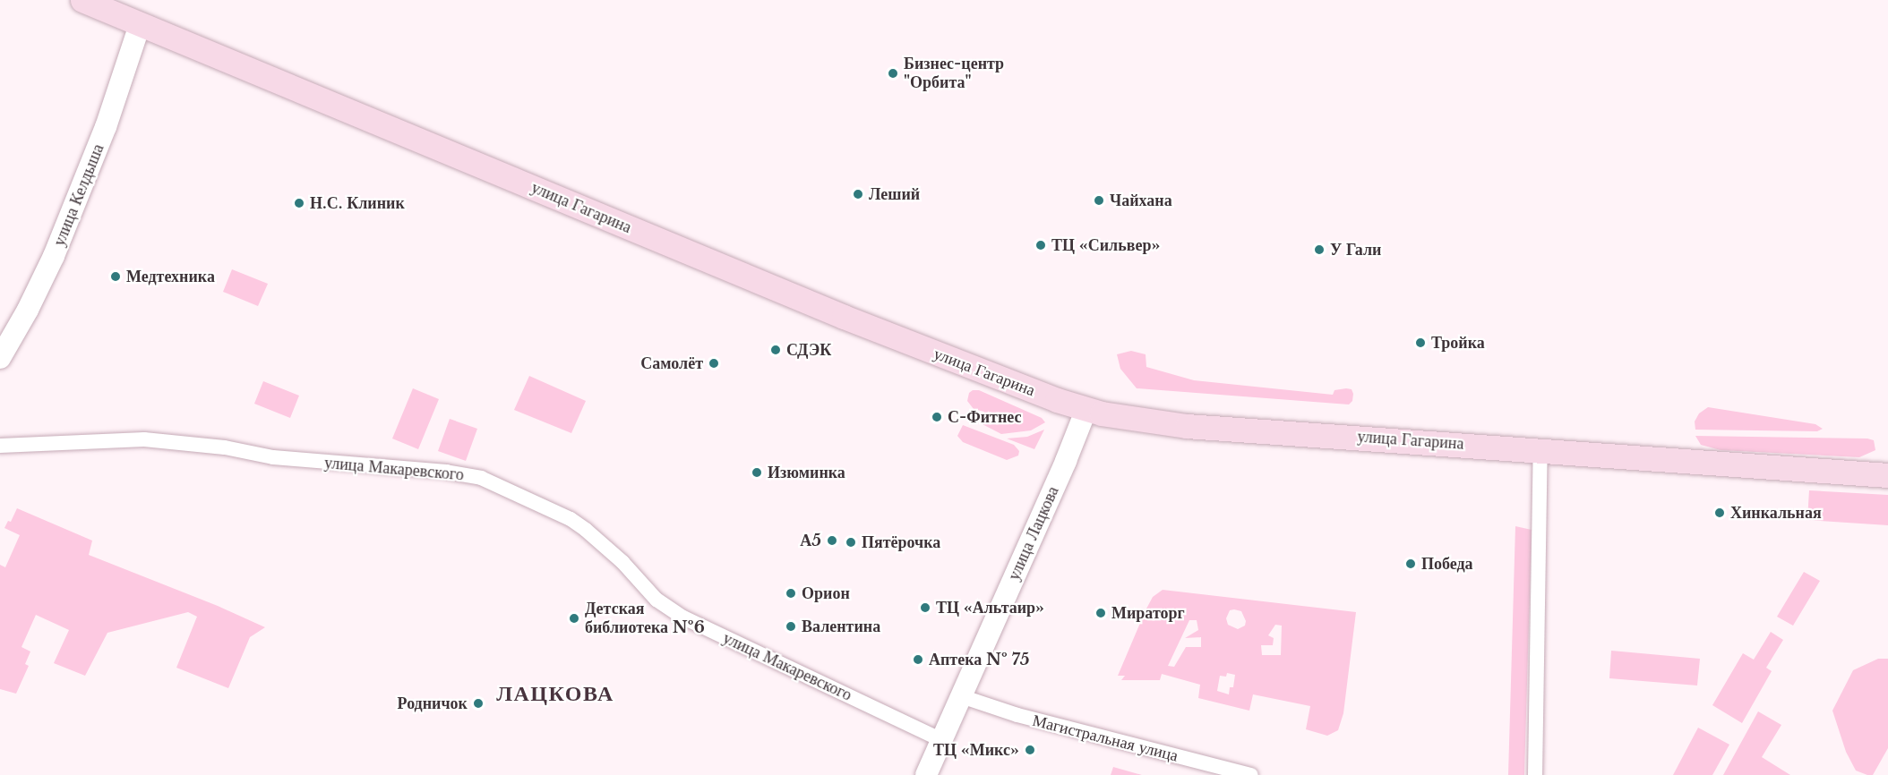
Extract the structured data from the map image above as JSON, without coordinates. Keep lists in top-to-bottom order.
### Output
{
  "streets": {
    "main road": ["улица Гагарина"],
    "street": [
      "улица Келдыша",
      "улица Макаревского",
      "улица Лацкова",
      "Магистральная улица"
    ]
  },
  "crossings": [
    ["улица Келдыша", "улица Гагарина"],
    ["улица Гагарина", "улица Лацкова"],
    ["улица Макаревского", "улица Лацкова"],
    ["улица Лацкова", "Магистральная улица"]
  ],
  "districts": ["ЛАЦКОВА"],
  "places": [
    "Бизнес-центр \"Орбита\"",
    "Леший",
    "Чайхана",
    "Н.С. Клиник",
    "ТЦ «Сильвер»",
    "У Гали",
    "Медтехника",
    "Тройка",
    "СДЭК",
    "Самолёт",
    "С-Фитнес",
    "Изюминка",
    "Хинкальная",
    "А5",
    "Пятёрочка",
    "Победа",
    "Орион",
    "ТЦ «Альтаир»",
    "Мираторг",
    "Детская библиотека №6",
    "Валентина",
    "Аптека № 75",
    "Родничок",
    "ТЦ «Микс»"
  ]
}
